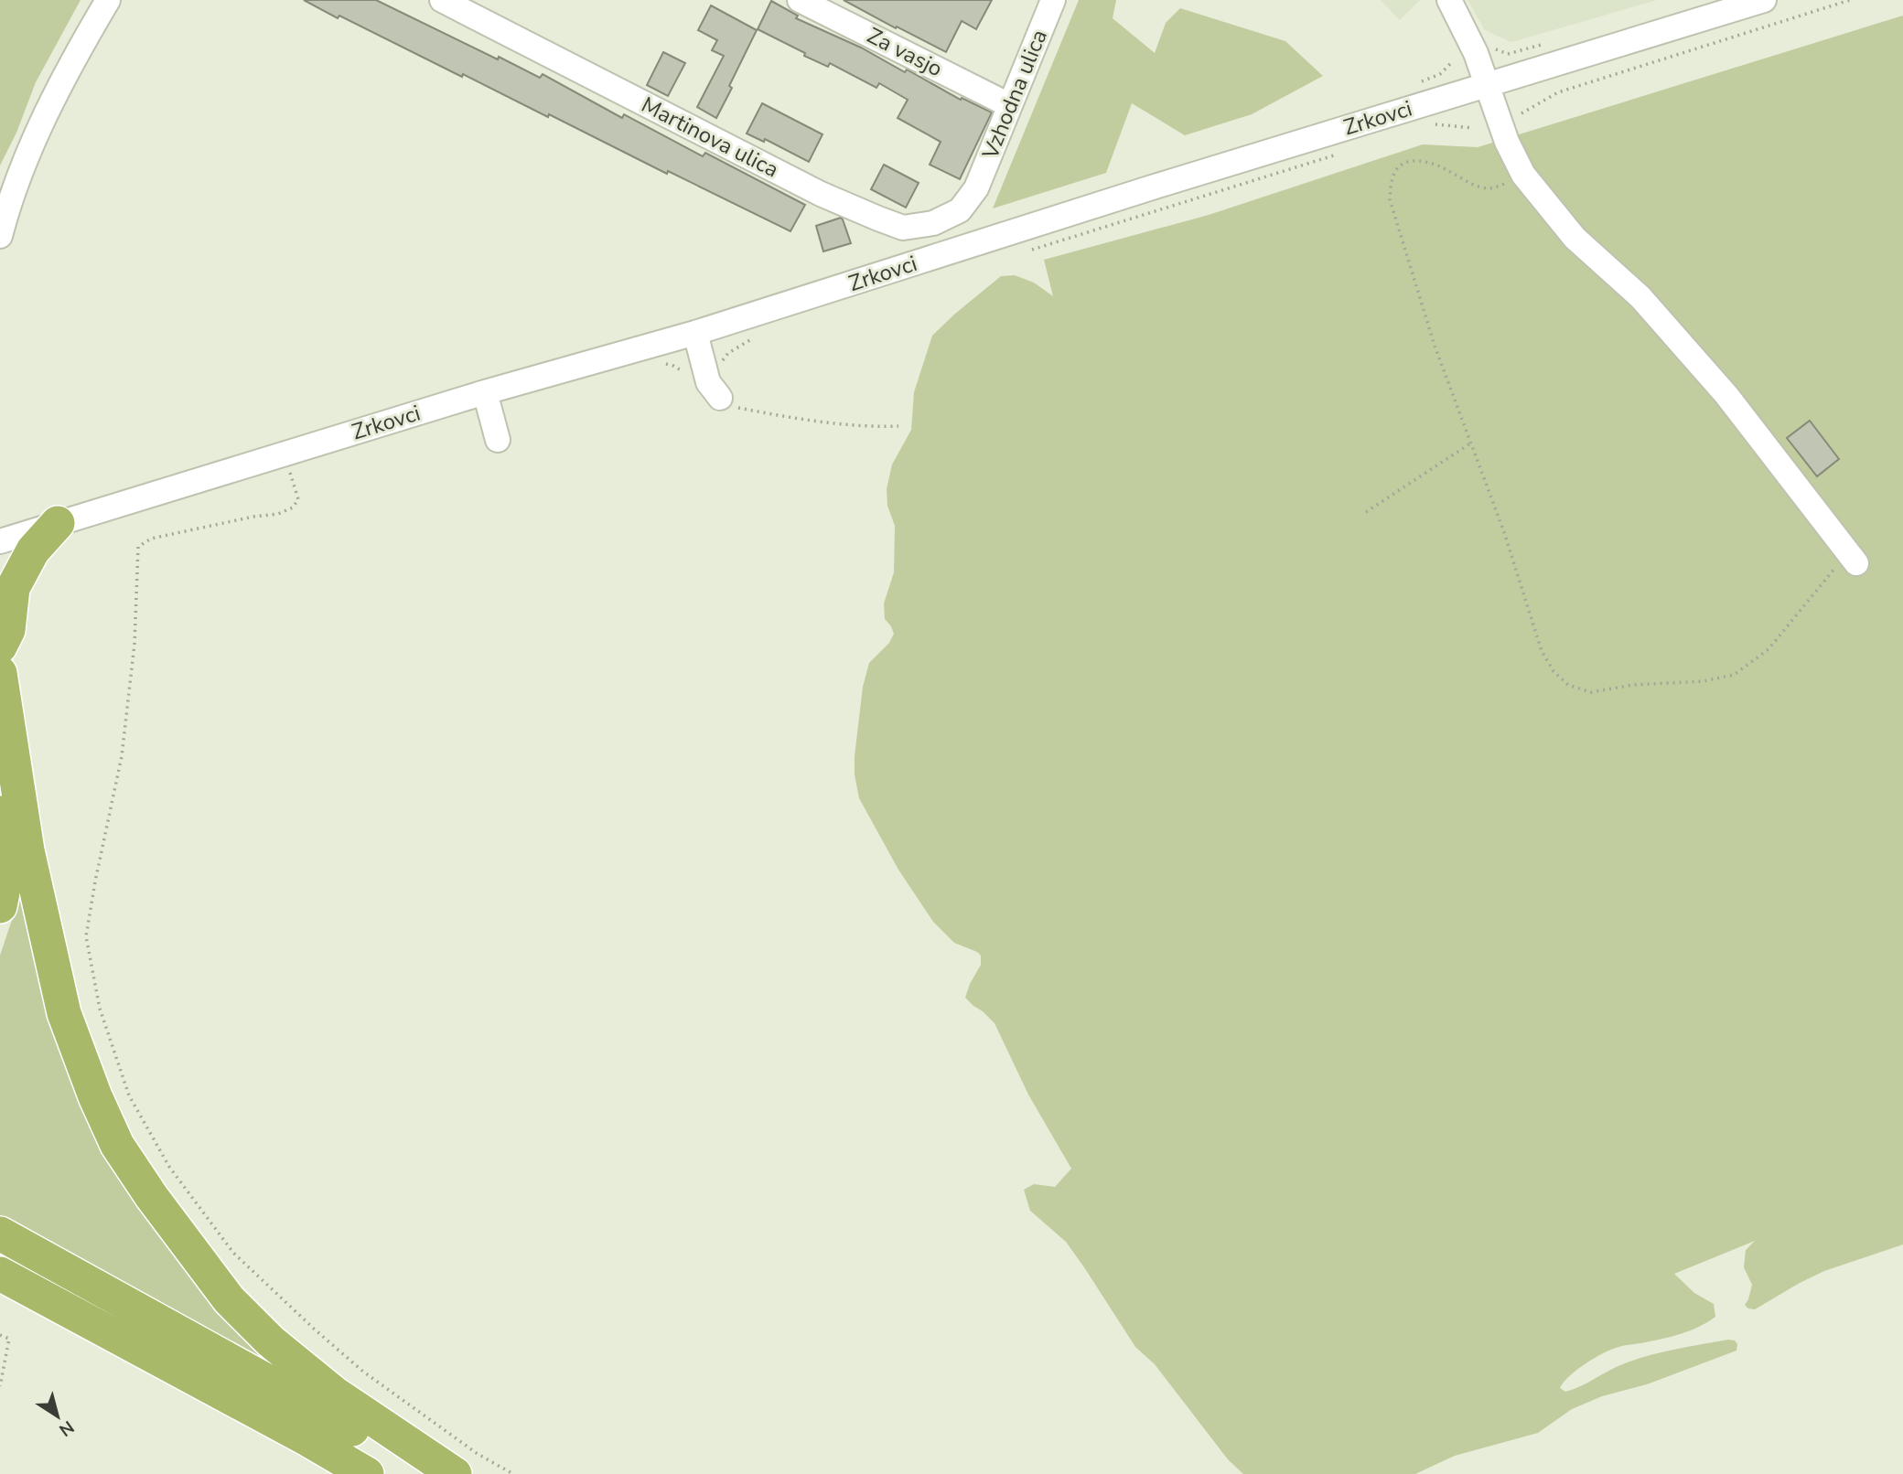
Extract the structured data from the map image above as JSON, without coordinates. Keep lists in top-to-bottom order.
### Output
{
  "streets": {
    "street": [
      "Za vasjo",
      "Vzhodna ulica",
      "Zrkovci",
      "Martinova ulica"
    ]
  },
  "crossings": [
    ["Za vasjo", "Vzhodna ulica"],
    ["Vzhodna ulica", "Martinova ulica"]
  ],
  "north": "bottom right"
}
